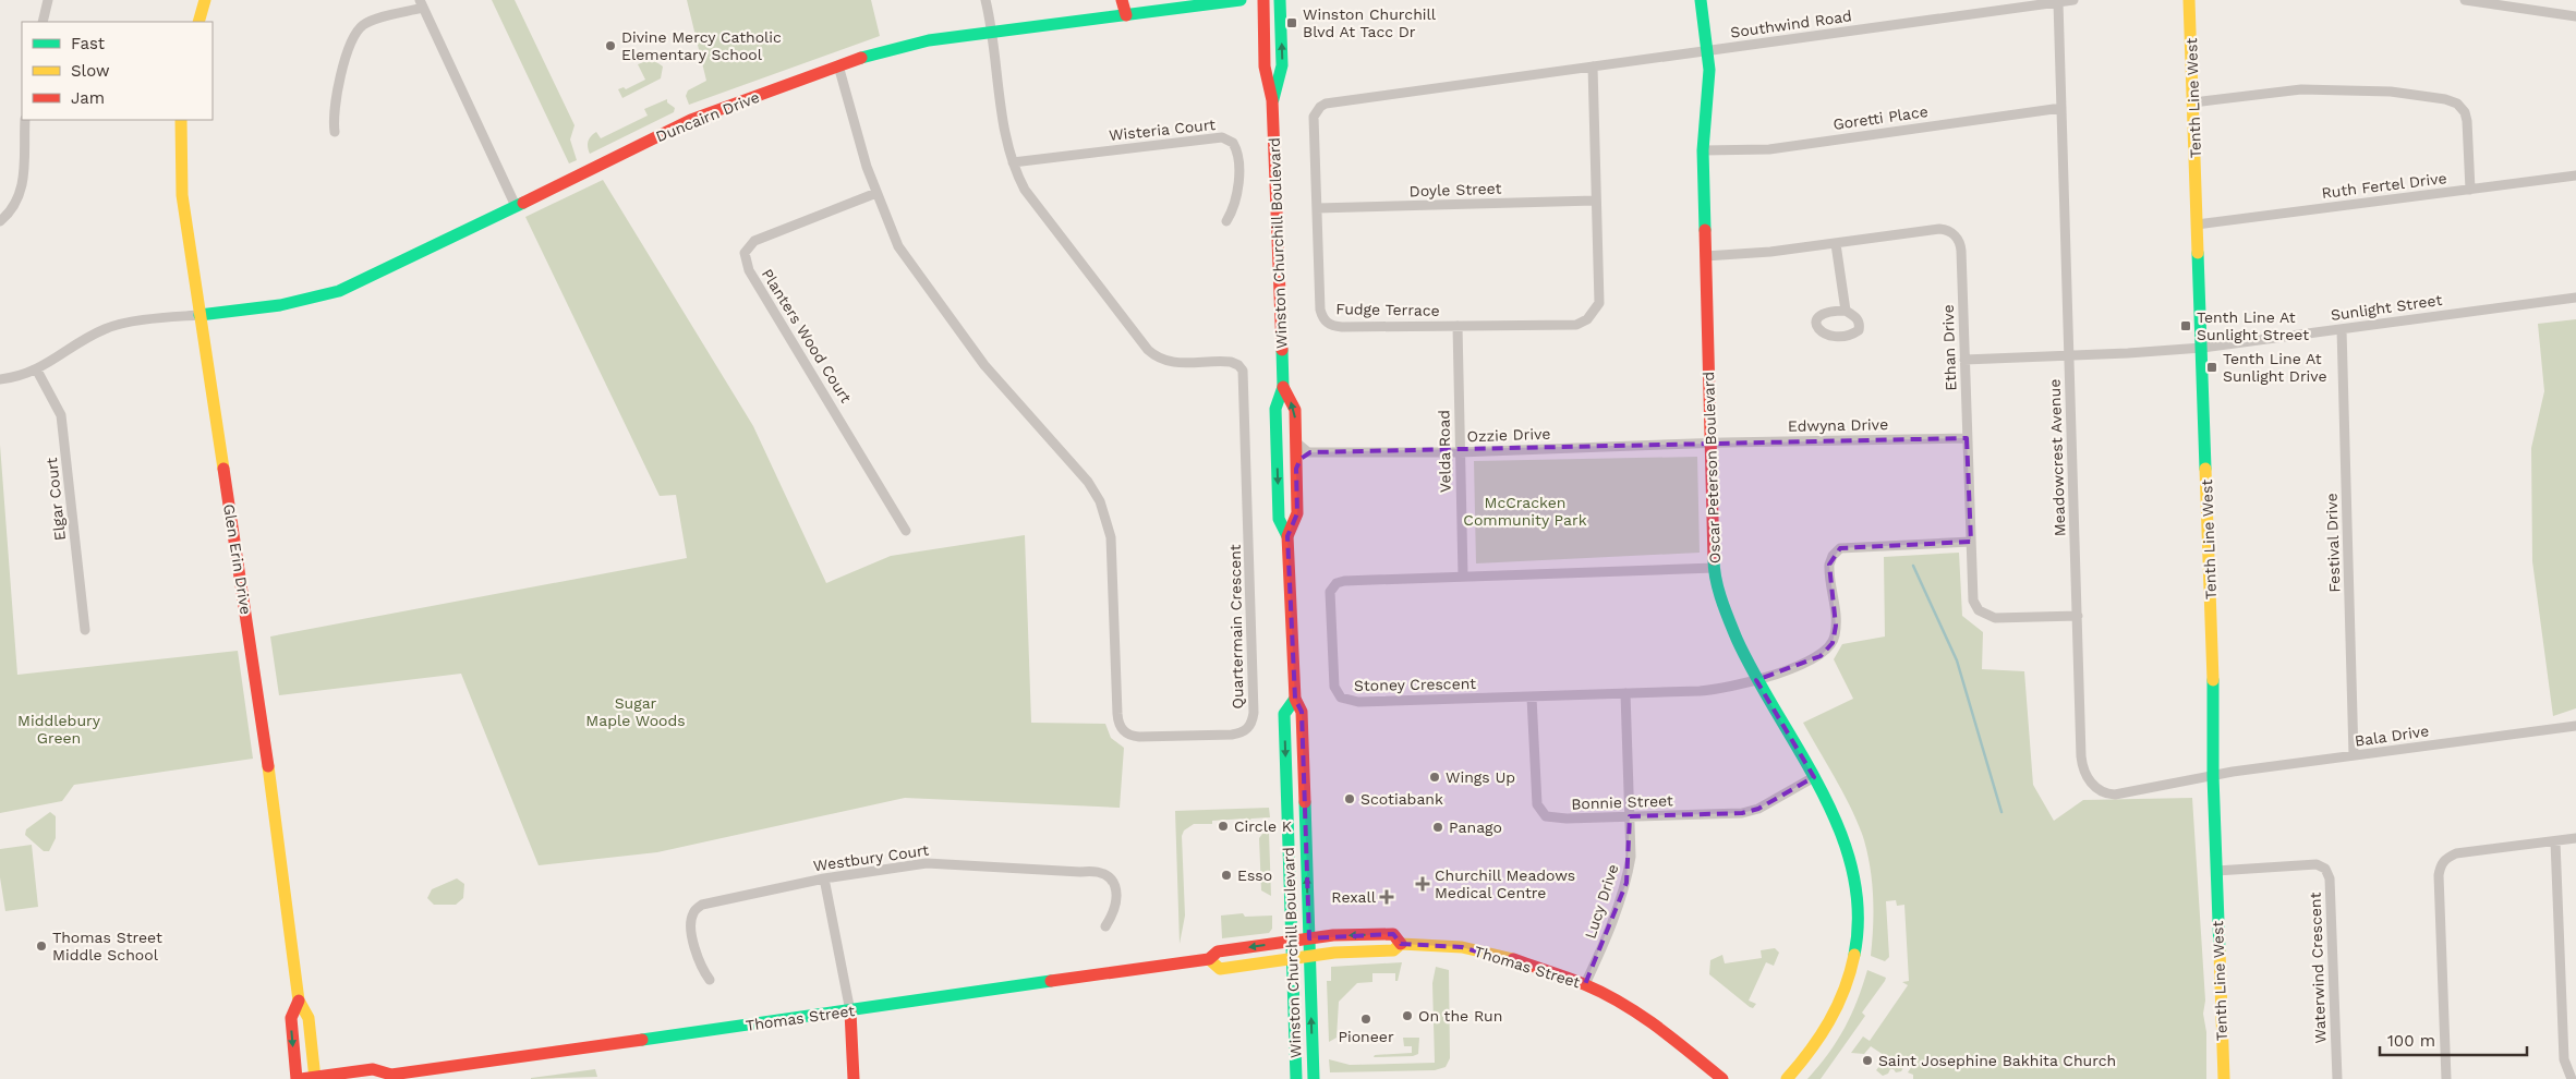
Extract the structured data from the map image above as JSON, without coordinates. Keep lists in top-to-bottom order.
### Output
{
  "streets": {
    "street": [
      "Southwind Road",
      "Tenth Line West",
      "Duncairn Drive",
      "Goretti Place",
      "Wisteria Court",
      "Ruth Fertel Drive",
      "Doyle Street",
      "Winston Churchill Boulevard",
      "Sunlight Street",
      "Fudge Terrace",
      "Planters Wood Court",
      "Ethan Drive",
      "Edwyna Drive",
      "Ozzie Drive",
      "Velda Road",
      "Meadowcrest Avenue",
      "Oscar Peterson Boulevard",
      "Elgar Court",
      "Festival Drive",
      "Glen Erin Drive",
      "Quartermain Crescent",
      "Stoney Crescent",
      "Bala Drive",
      "Bonnie Street",
      "Westbury Court",
      "Lucy Drive",
      "Thomas Street",
      "Waterwind Crescent"
    ]
  },
  "crossings": [
    ["Southwind Road", "Fudge Terrace"],
    ["Southwind Road", "Meadowcrest Avenue"],
    ["Southwind Road", "Oscar Peterson Boulevard"],
    ["Tenth Line West", "Ruth Fertel Drive"],
    ["Tenth Line West", "Sunlight Street"],
    ["Tenth Line West", "Meadowcrest Avenue"],
    ["Tenth Line West", "Bala Drive"],
    ["Tenth Line West", "Waterwind Crescent"],
    ["Duncairn Drive", "Glen Erin Drive"],
    ["Duncairn Drive", "Quartermain Crescent"],
    ["Goretti Place", "Meadowcrest Avenue"],
    ["Goretti Place", "Oscar Peterson Boulevard"],
    ["Wisteria Court", "Quartermain Crescent"],
    ["Doyle Street", "Fudge Terrace"],
    ["Winston Churchill Boulevard", "Thomas Street"],
    ["Sunlight Street", "Ethan Drive"],
    ["Sunlight Street", "Meadowcrest Avenue"],
    ["Sunlight Street", "Festival Drive"],
    ["Fudge Terrace", "Velda Road"],
    ["Fudge Terrace", "Oscar Peterson Boulevard"],
    ["Planters Wood Court", "Quartermain Crescent"],
    ["Ethan Drive", "Edwyna Drive"],
    ["Ethan Drive", "Meadowcrest Avenue"],
    ["Ethan Drive", "Oscar Peterson Boulevard"],
    ["Ethan Drive", "Stoney Crescent"],
    ["Edwyna Drive", "Ozzie Drive"],
    ["Edwyna Drive", "Oscar Peterson Boulevard"],
    ["Ozzie Drive", "Velda Road"],
    ["Ozzie Drive", "Oscar Peterson Boulevard"],
    ["Velda Road", "Stoney Crescent"],
    ["Meadowcrest Avenue", "Bala Drive"],
    ["Oscar Peterson Boulevard", "Stoney Crescent"],
    ["Oscar Peterson Boulevard", "Bonnie Street"],
    ["Festival Drive", "Bala Drive"],
    ["Glen Erin Drive", "Thomas Street"],
    ["Stoney Crescent", "Bonnie Street"],
    ["Stoney Crescent", "Lucy Drive"],
    ["Bonnie Street", "Lucy Drive"],
    ["Lucy Drive", "Thomas Street"]
  ],
  "parks": ["McCracken Community Park", "Sugar Maple Woods", "Middlebury Green"],
  "places": {
    "transit": ["Winston Churchill Blvd At Tacc Dr", "Tenth Line At Sunlight Street", "Tenth Line At Sunlight Drive"],
    "other": [
      "Divine Mercy Catholic Elementary School",
      "Wings Up",
      "Scotiabank",
      "Circle K",
      "Panago",
      "Esso",
      "Thomas Street Middle School",
      "On the Run",
      "Pioneer",
      "Saint Josephine Bakhita Church"
    ],
    "health": ["Churchill Meadows Medical Centre", "Rexall"]
  },
  "legend": ["Fast", "Slow", "Jam"],
  "scale_bar": "100 m"
}
